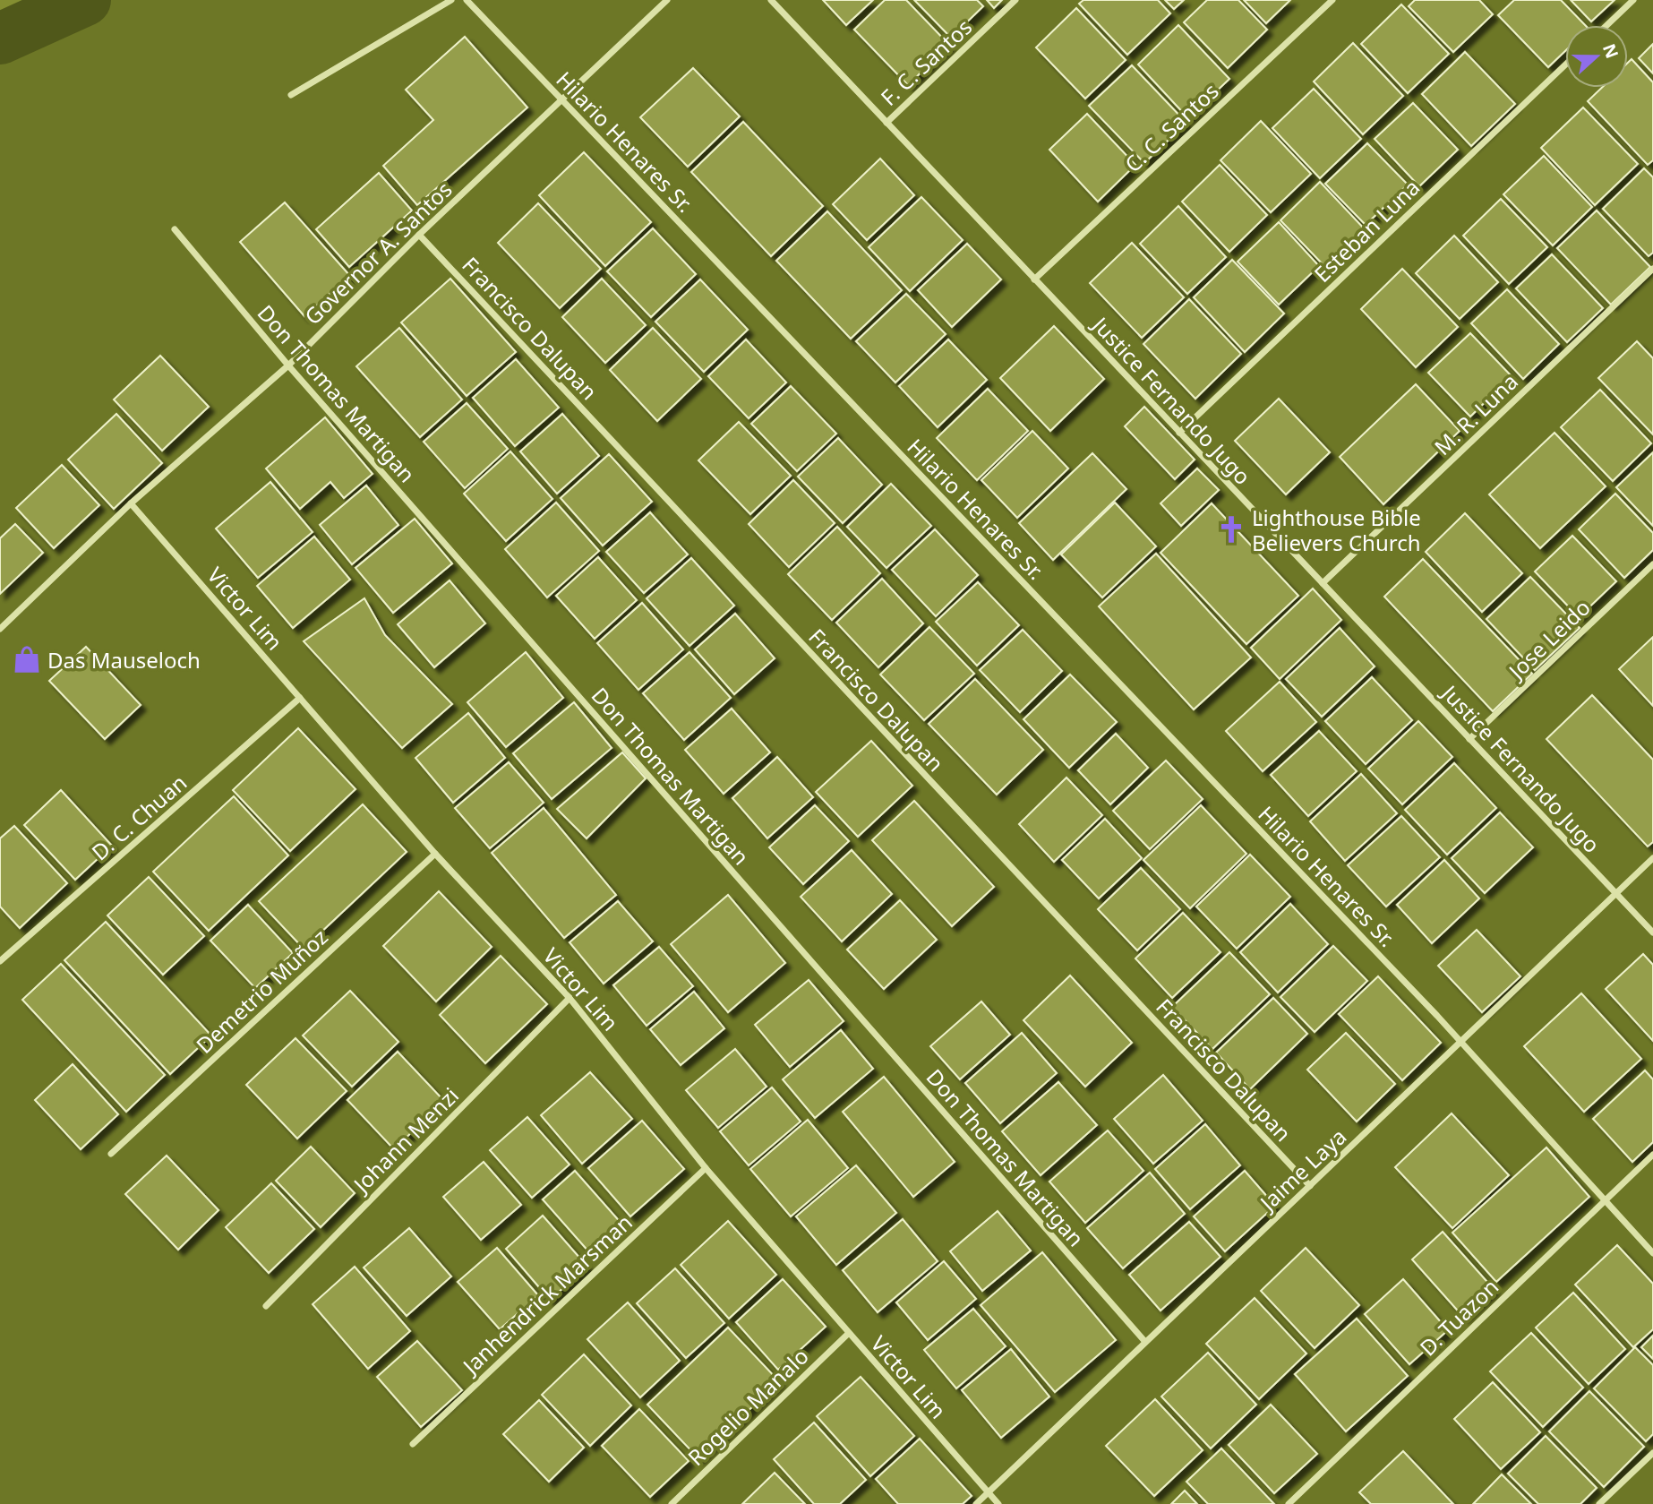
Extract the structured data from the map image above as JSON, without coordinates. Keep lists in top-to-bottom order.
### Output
{
  "streets": {
    "street": [
      "F. C. Santos",
      "C. C. Santos",
      "Hilario Henares Sr.",
      "Esteban Luna",
      "Governor A. Santos",
      "Francisco Dalupan",
      "Don Thomas Martigan",
      "Justice Fernando Jugo",
      "M. R. Luna",
      "Victor Lim",
      "Jose Leido",
      "D. C. Chuan",
      "Demetrio Muñoz",
      "Johann Menzi",
      "Jaime Laya",
      "Janhendrick Marsman",
      "D. Tuazon",
      "Rogelio Manalo"
    ]
  },
  "crossings": [
    ["F. C. Santos", "Justice Fernando Jugo"],
    ["C. C. Santos", "Justice Fernando Jugo"],
    ["Hilario Henares Sr.", "Governor A. Santos"],
    ["Hilario Henares Sr.", "Jaime Laya"],
    ["Hilario Henares Sr.", "D. Tuazon"],
    ["Esteban Luna", "Justice Fernando Jugo"],
    ["Governor A. Santos", "Francisco Dalupan"],
    ["Governor A. Santos", "Don Thomas Martigan"],
    ["Governor A. Santos", "Victor Lim"],
    ["Francisco Dalupan", "Jaime Laya"],
    ["Don Thomas Martigan", "Jaime Laya"],
    ["Justice Fernando Jugo", "M. R. Luna"],
    ["Justice Fernando Jugo", "Jose Leido"],
    ["Justice Fernando Jugo", "Jaime Laya"],
    ["Victor Lim", "D. C. Chuan"],
    ["Victor Lim", "Demetrio Muñoz"],
    ["Victor Lim", "Johann Menzi"],
    ["Victor Lim", "Jaime Laya"],
    ["Victor Lim", "Janhendrick Marsman"],
    ["Victor Lim", "Rogelio Manalo"]
  ],
  "places": {
    "church": ["Lighthouse Bible Believers Church"],
    "shop": ["Das Mauseloch"]
  },
  "north": "right"
}
